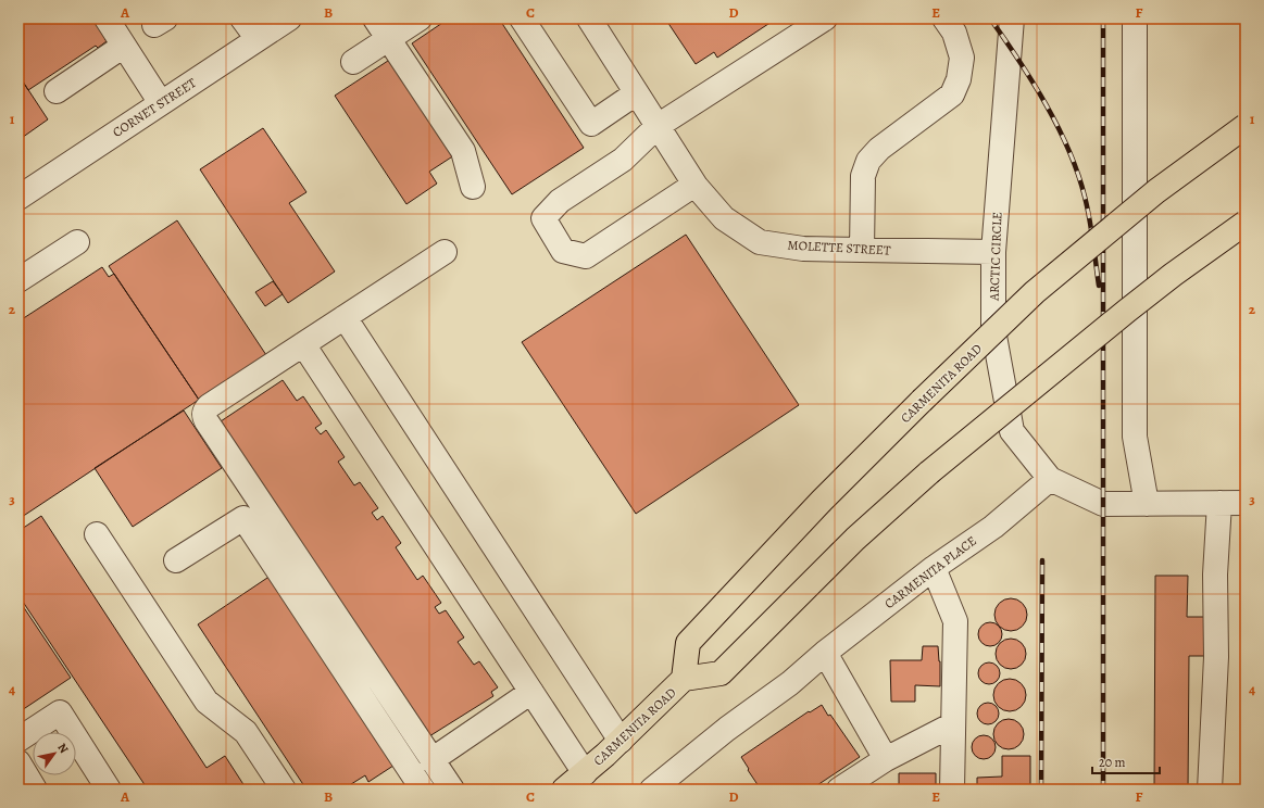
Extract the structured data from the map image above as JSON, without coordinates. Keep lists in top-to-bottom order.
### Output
{
  "streets": {
    "main road": ["CARMENITA ROAD"],
    "street": [
      "CORNET STREET",
      "MOLETTE STREET",
      "ARCTIC CIRCLE",
      "CARMENITA PLACE"
    ]
  },
  "crossings": [
    ["MOLETTE STREET", "ARCTIC CIRCLE"],
    ["ARCTIC CIRCLE", "CARMENITA PLACE"]
  ],
  "scale_bar": "20 m",
  "north": "top right",
  "grid": {
    "columns": [
      "A",
      "B",
      "C",
      "D",
      "E",
      "F"
    ],
    "rows": [
      "1",
      "2",
      "3",
      "4"
    ]
  }
}
